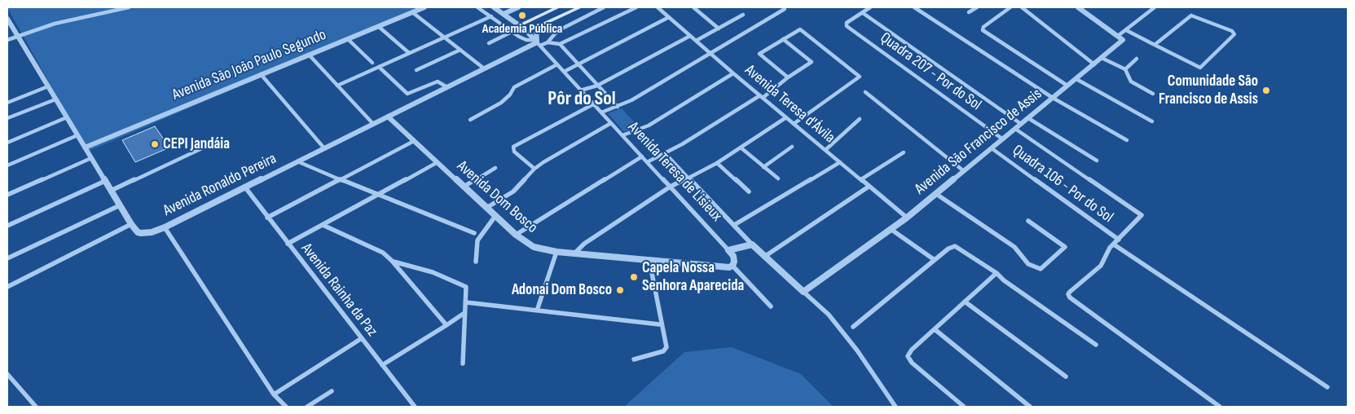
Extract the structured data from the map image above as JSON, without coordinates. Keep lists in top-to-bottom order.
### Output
{
  "streets": {
    "street": [
      "Avenida São João Paulo Segundo",
      "Quadra 207 - Por do Sol",
      "Avenida Teresa d'Ávila",
      "Avenida São Francisco de Assis",
      "Avenida Teresa de Lisieux",
      "Quadra 106 - Por do Sol",
      "Avenida Ronaldo Pereira",
      "Avenida Dom Bosco",
      "Avenida Rainha da Paz"
    ]
  },
  "crossings": [
    ["Quadra 207 - Por do Sol", "Avenida São Francisco de Assis"],
    ["Avenida Teresa d'Ávila", "Avenida São Francisco de Assis"],
    ["Avenida São Francisco de Assis", "Quadra 106 - Por do Sol"],
    ["Avenida Teresa de Lisieux", "Avenida Ronaldo Pereira"],
    ["Avenida Teresa de Lisieux", "Avenida Dom Bosco"],
    ["Avenida Ronaldo Pereira", "Avenida Dom Bosco"],
    ["Avenida Ronaldo Pereira", "Avenida Rainha da Paz"]
  ],
  "districts": ["Pôr do Sol"],
  "places": [
    "Academia Pública",
    "Comunidade São Francisco de Assis",
    "CEPI Jandáia",
    "Capela Nossa Senhora Aparecida",
    "Adonai Dom Bosco"
  ]
}
